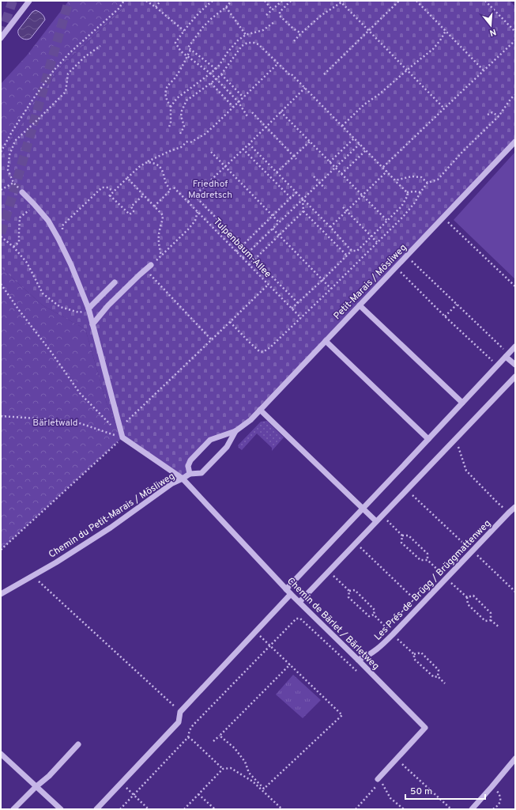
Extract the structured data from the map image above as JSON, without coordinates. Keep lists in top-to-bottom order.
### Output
{
  "streets": {
    "street": [
      "Petit-Marais / Mösliweg",
      "Chemin du Petit-Marais / Mösliweg",
      "Les Prés-de-Brügg / Brüggmattenweg",
      "Chemin de Bärlet / Bärletweg"
    ],
    "path": ["Tulpenbaum-Allee"]
  },
  "crossings": [
    ["Petit-Marais / Mösliweg", "Chemin du Petit-Marais / Mösliweg"],
    ["Petit-Marais / Mösliweg", "Chemin de Bärlet / Bärletweg"],
    ["Chemin du Petit-Marais / Mösliweg", "Chemin de Bärlet / Bärletweg"],
    ["Les Prés-de-Brügg / Brüggmattenweg", "Chemin de Bärlet / Bärletweg"]
  ],
  "parks": ["Friedhof Madretsch", "Bärletwald"],
  "scale_bar": "50 m",
  "north": "bottom"
}
